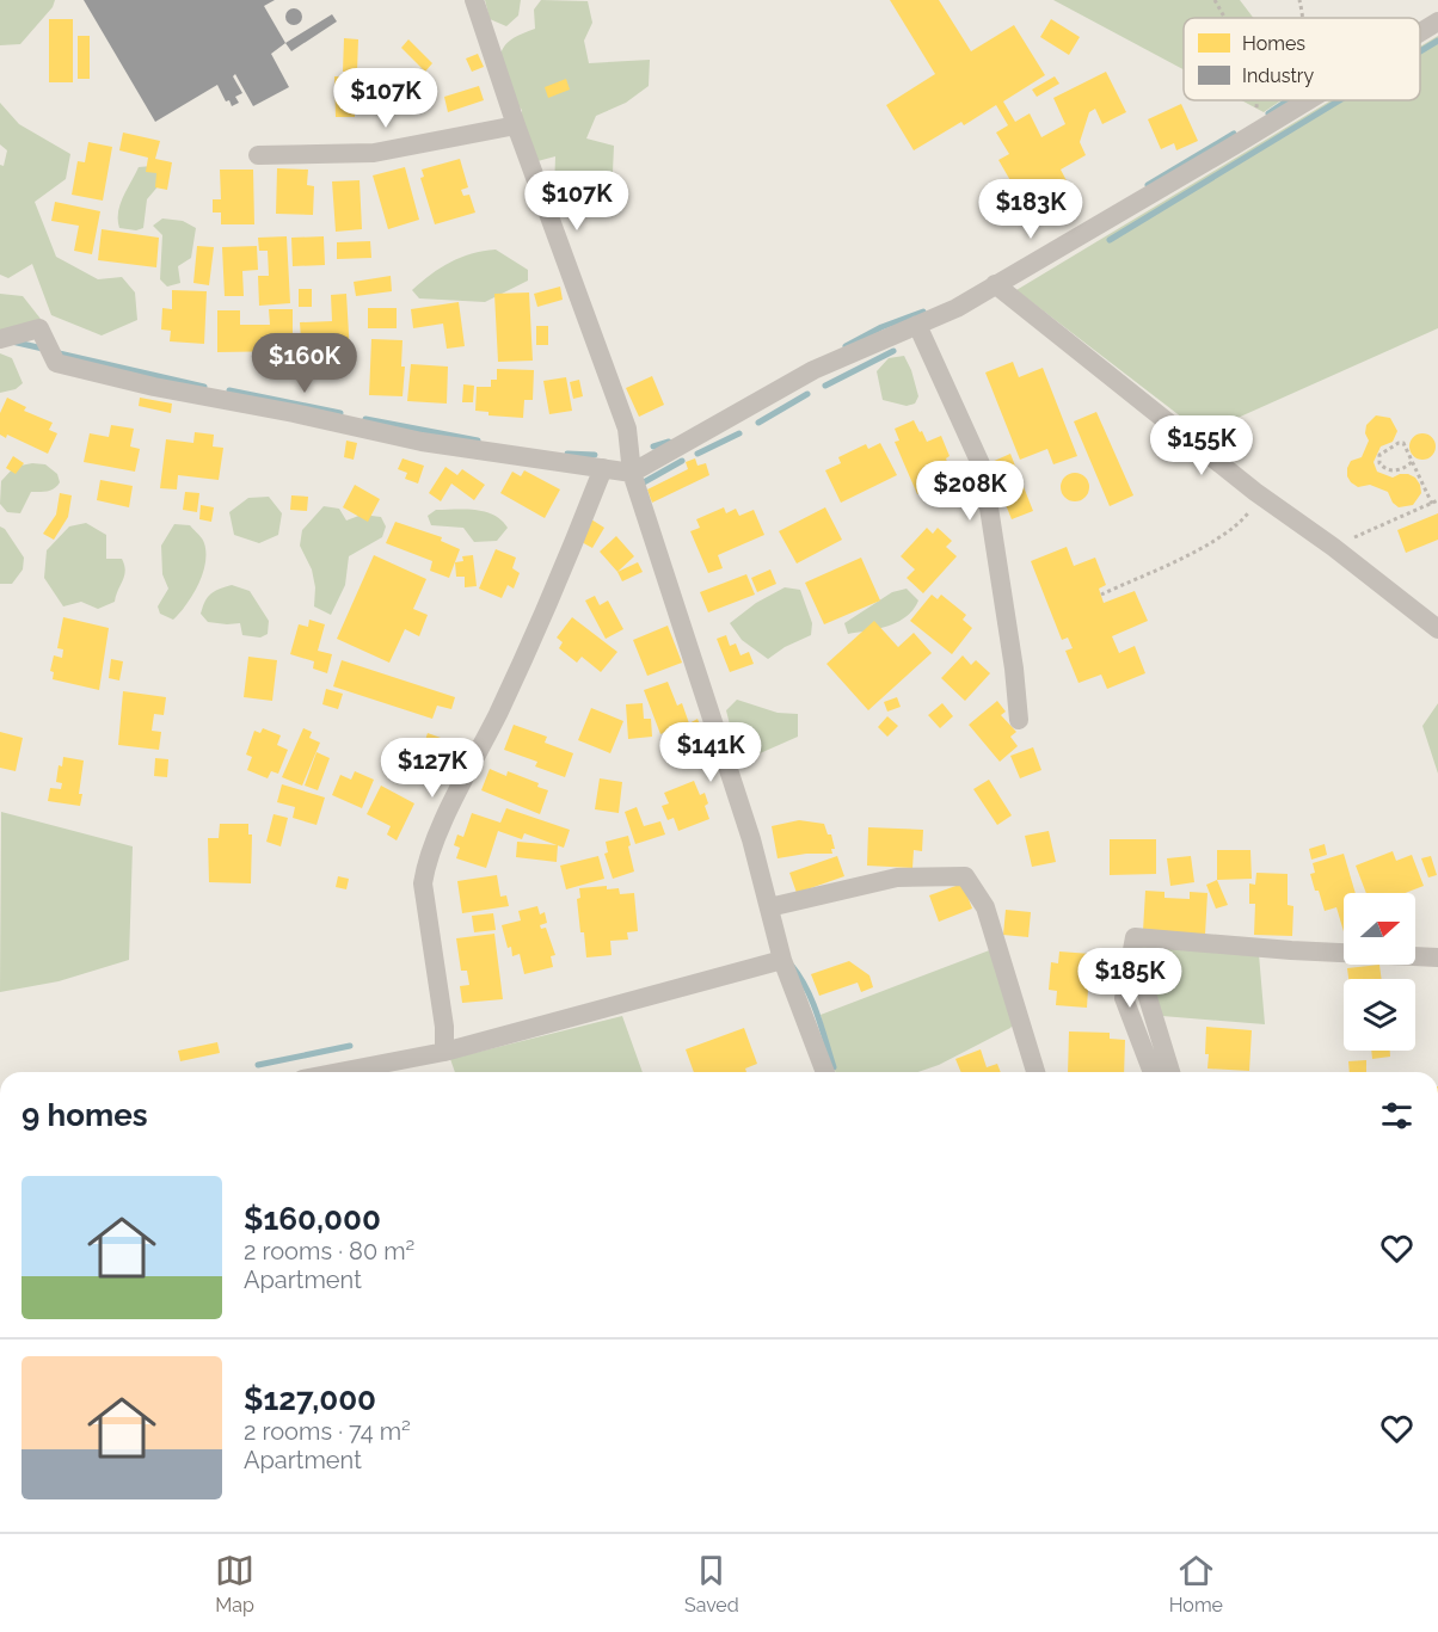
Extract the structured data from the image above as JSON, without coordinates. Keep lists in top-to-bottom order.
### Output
{
  "legend": ["Homes", "Industry"],
  "north": "right",
  "page": {
    "price": [
      "$107K",
      "$107K",
      "$183K",
      "$160K",
      "$155K",
      "$208K",
      "$141K",
      "$127K",
      "$185K"
    ],
    "heading": "9 homes",
    "list": [
      {
        "name": "$160,000",
        "note": "2 rooms · 80 m² · Apartment"
      },
      {
        "name": "$127,000",
        "note": "2 rooms · 74 m² · Apartment"
      }
    ],
    "tabs": ["Map", "Saved", "Home"]
  }
}
